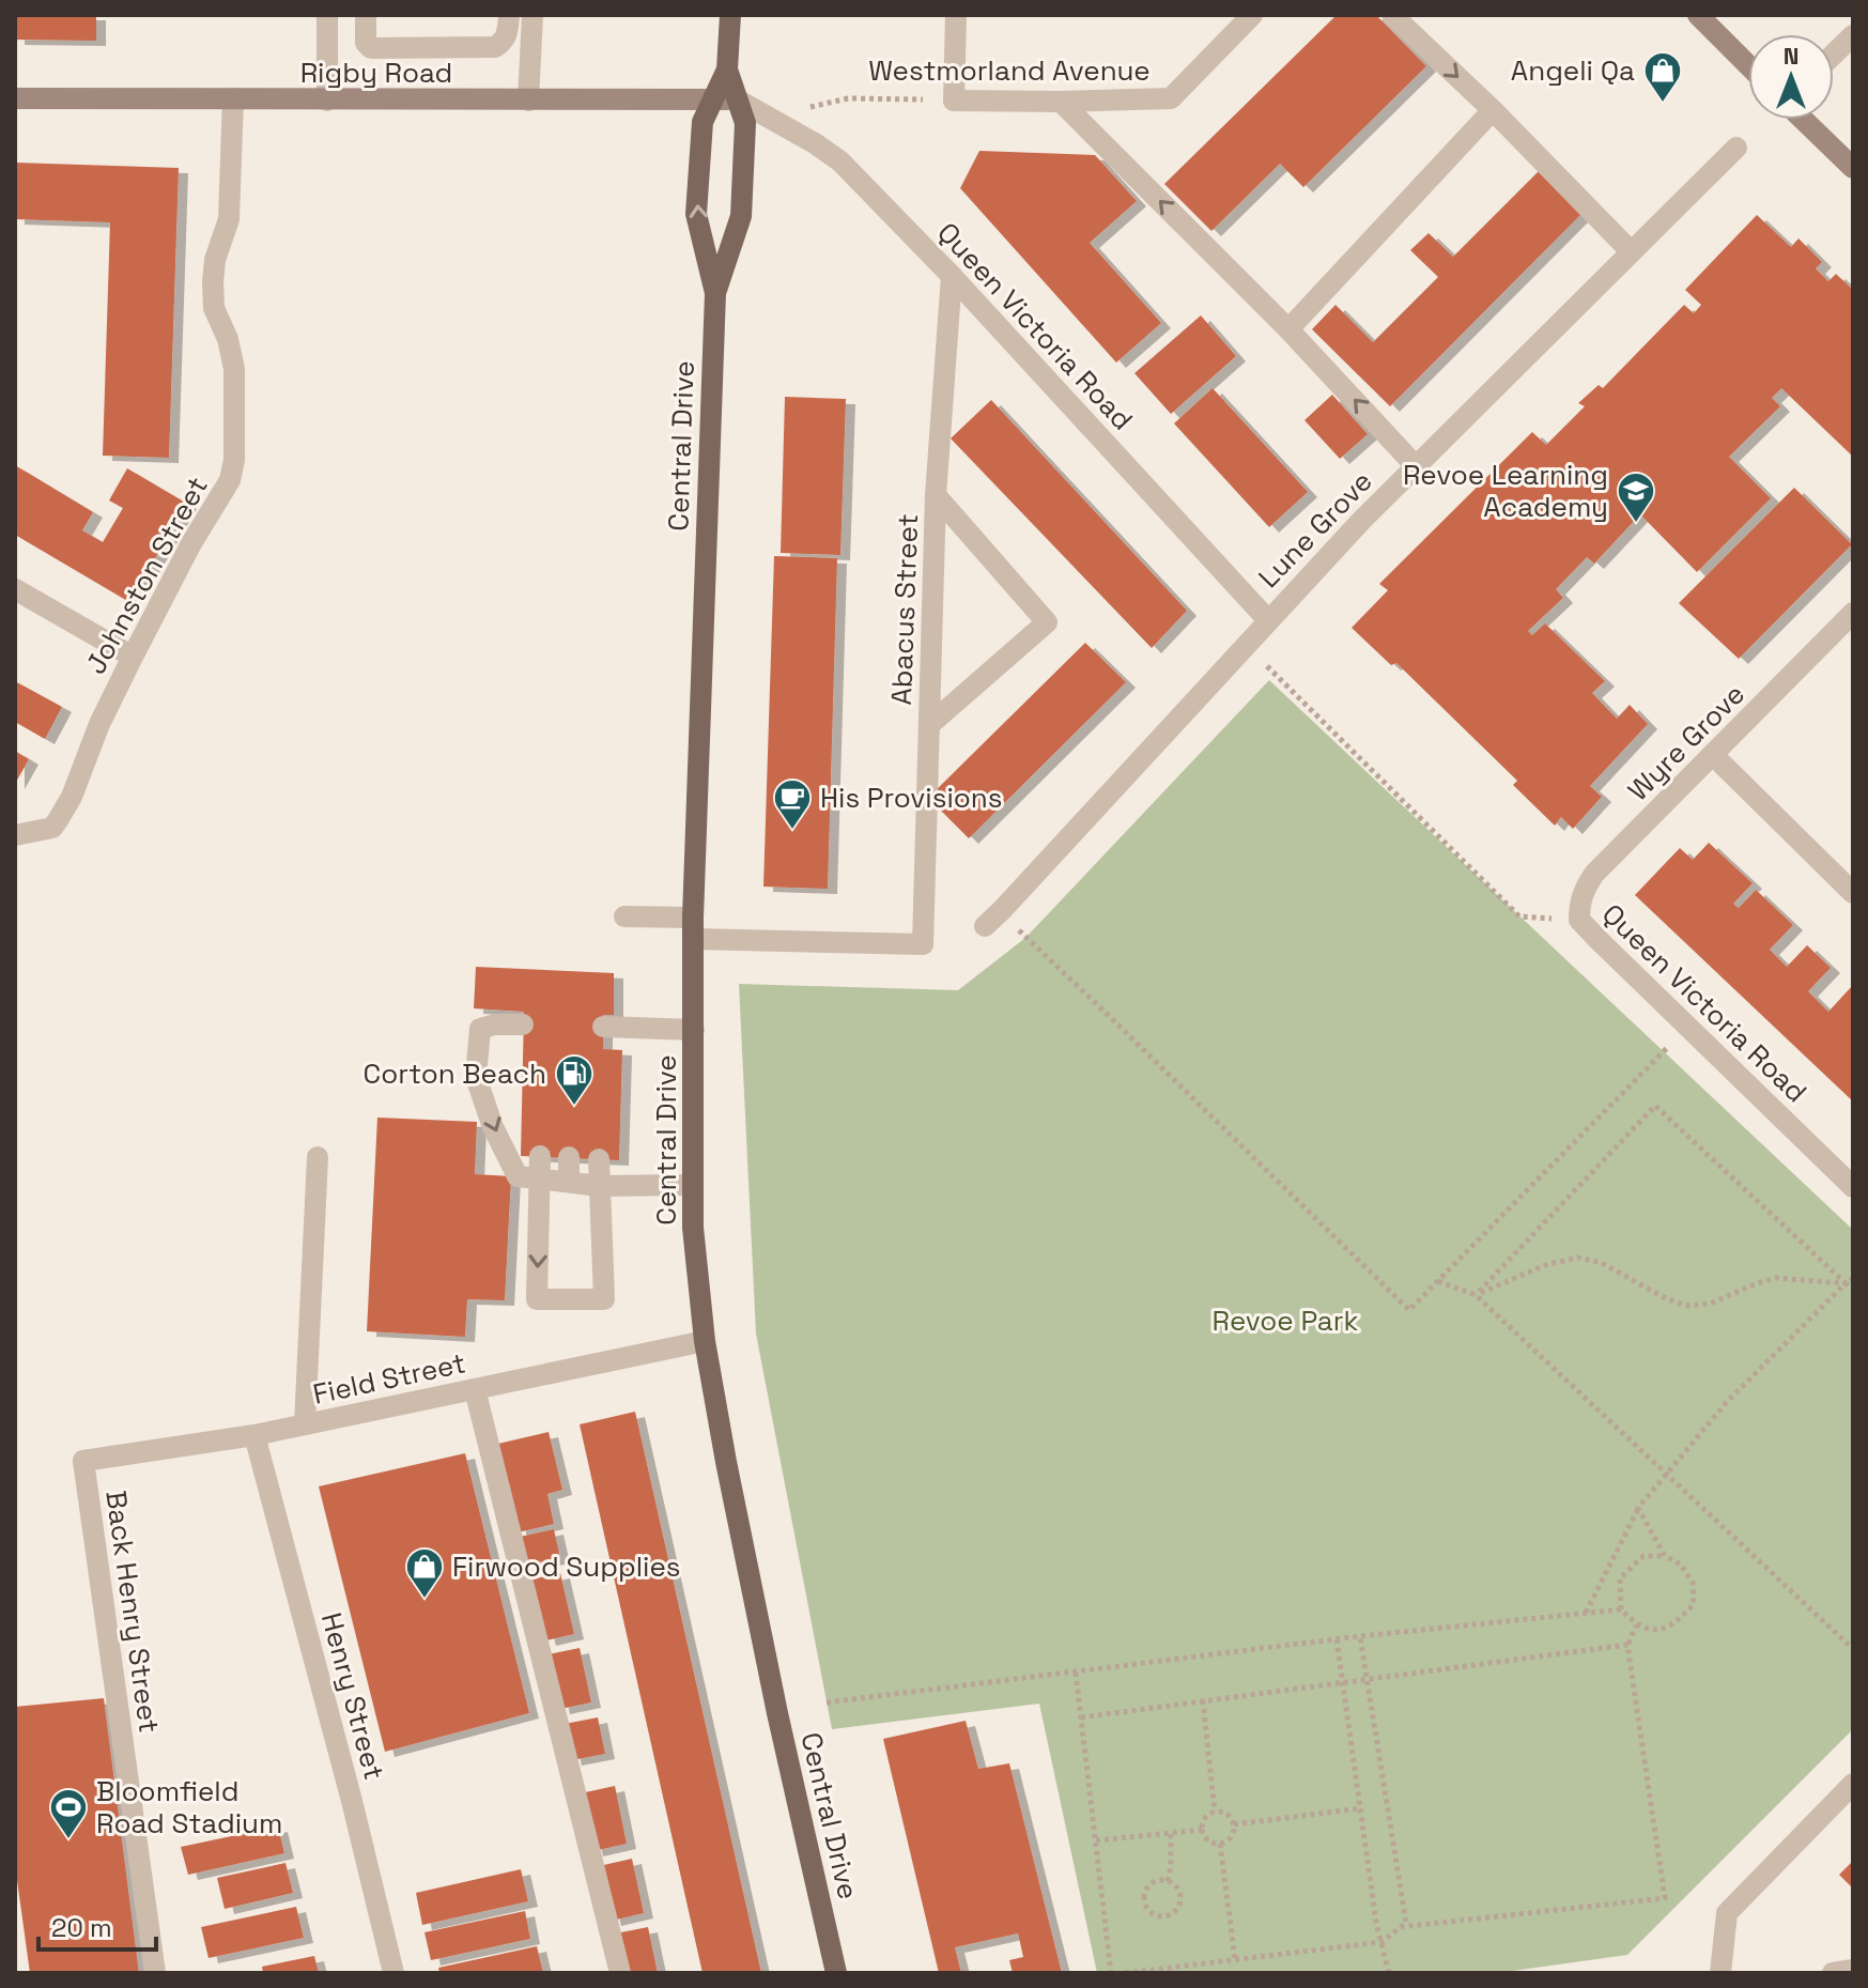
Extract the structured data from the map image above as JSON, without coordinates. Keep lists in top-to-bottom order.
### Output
{
  "streets": {
    "main road": ["Central Drive"],
    "street": [
      "Westmorland Avenue",
      "Rigby Road",
      "Queen Victoria Road",
      "Lune Grove",
      "Johnston Street",
      "Abacus Street",
      "Wyre Grove",
      "Field Street",
      "Back Henry Street",
      "Henry Street"
    ]
  },
  "crossings": [
    ["Rigby Road", "Queen Victoria Road"],
    ["Rigby Road", "Central Drive"],
    ["Rigby Road", "Johnston Street"],
    ["Queen Victoria Road", "Central Drive"],
    ["Queen Victoria Road", "Lune Grove"],
    ["Queen Victoria Road", "Abacus Street"],
    ["Queen Victoria Road", "Wyre Grove"],
    ["Central Drive", "Abacus Street"],
    ["Central Drive", "Field Street"],
    ["Field Street", "Back Henry Street"],
    ["Field Street", "Henry Street"]
  ],
  "parks": ["Revoe Park"],
  "places": {
    "shop": ["Angeli Qa", "Firwood Supplies"],
    "school or university": ["Revoe Learning Academy"],
    "cafe": ["His Provisions"],
    "fuel station": ["Corton Beach"],
    "sports": ["Bloomfield Road Stadium"]
  },
  "scale_bar": "20 m",
  "north": "top"
}
